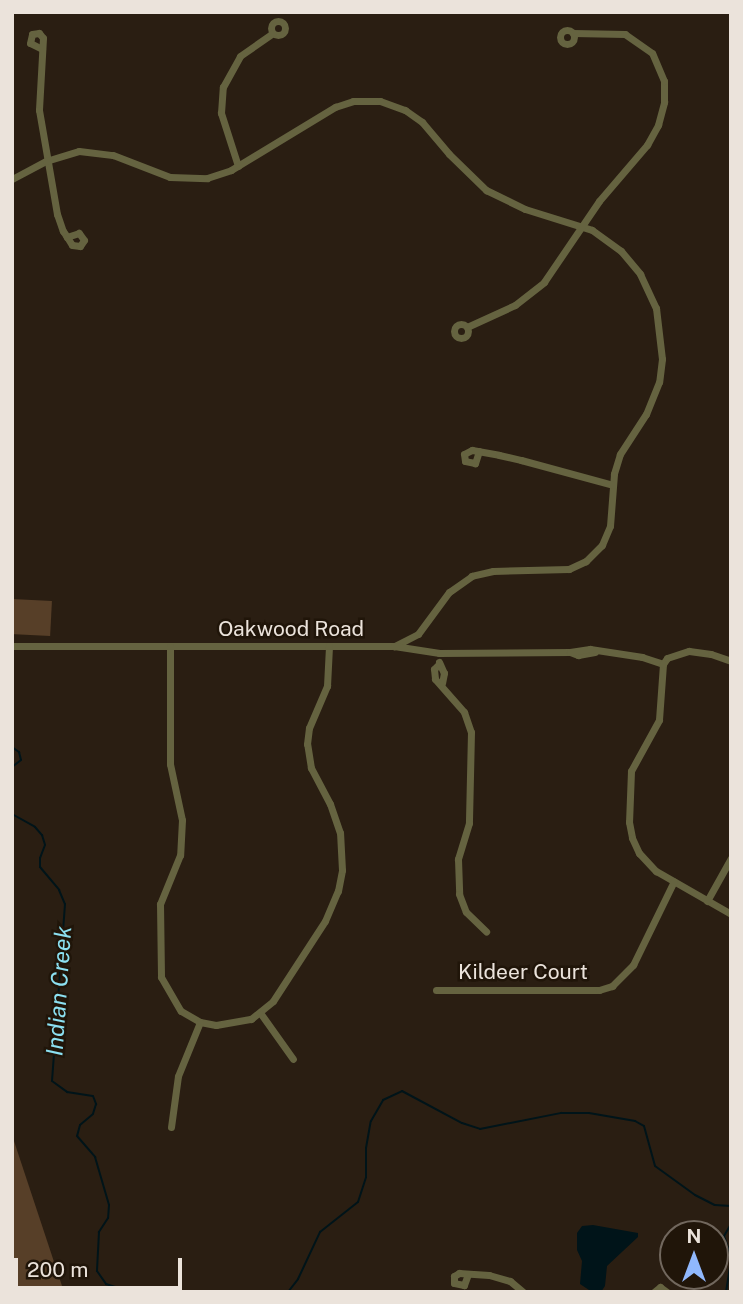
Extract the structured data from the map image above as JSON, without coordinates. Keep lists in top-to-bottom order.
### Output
{
  "streets": {
    "street": ["Oakwood Road", "Kildeer Court"]
  },
  "water": ["Indian Creek"],
  "scale_bar": "200 m",
  "north": "top"
}
